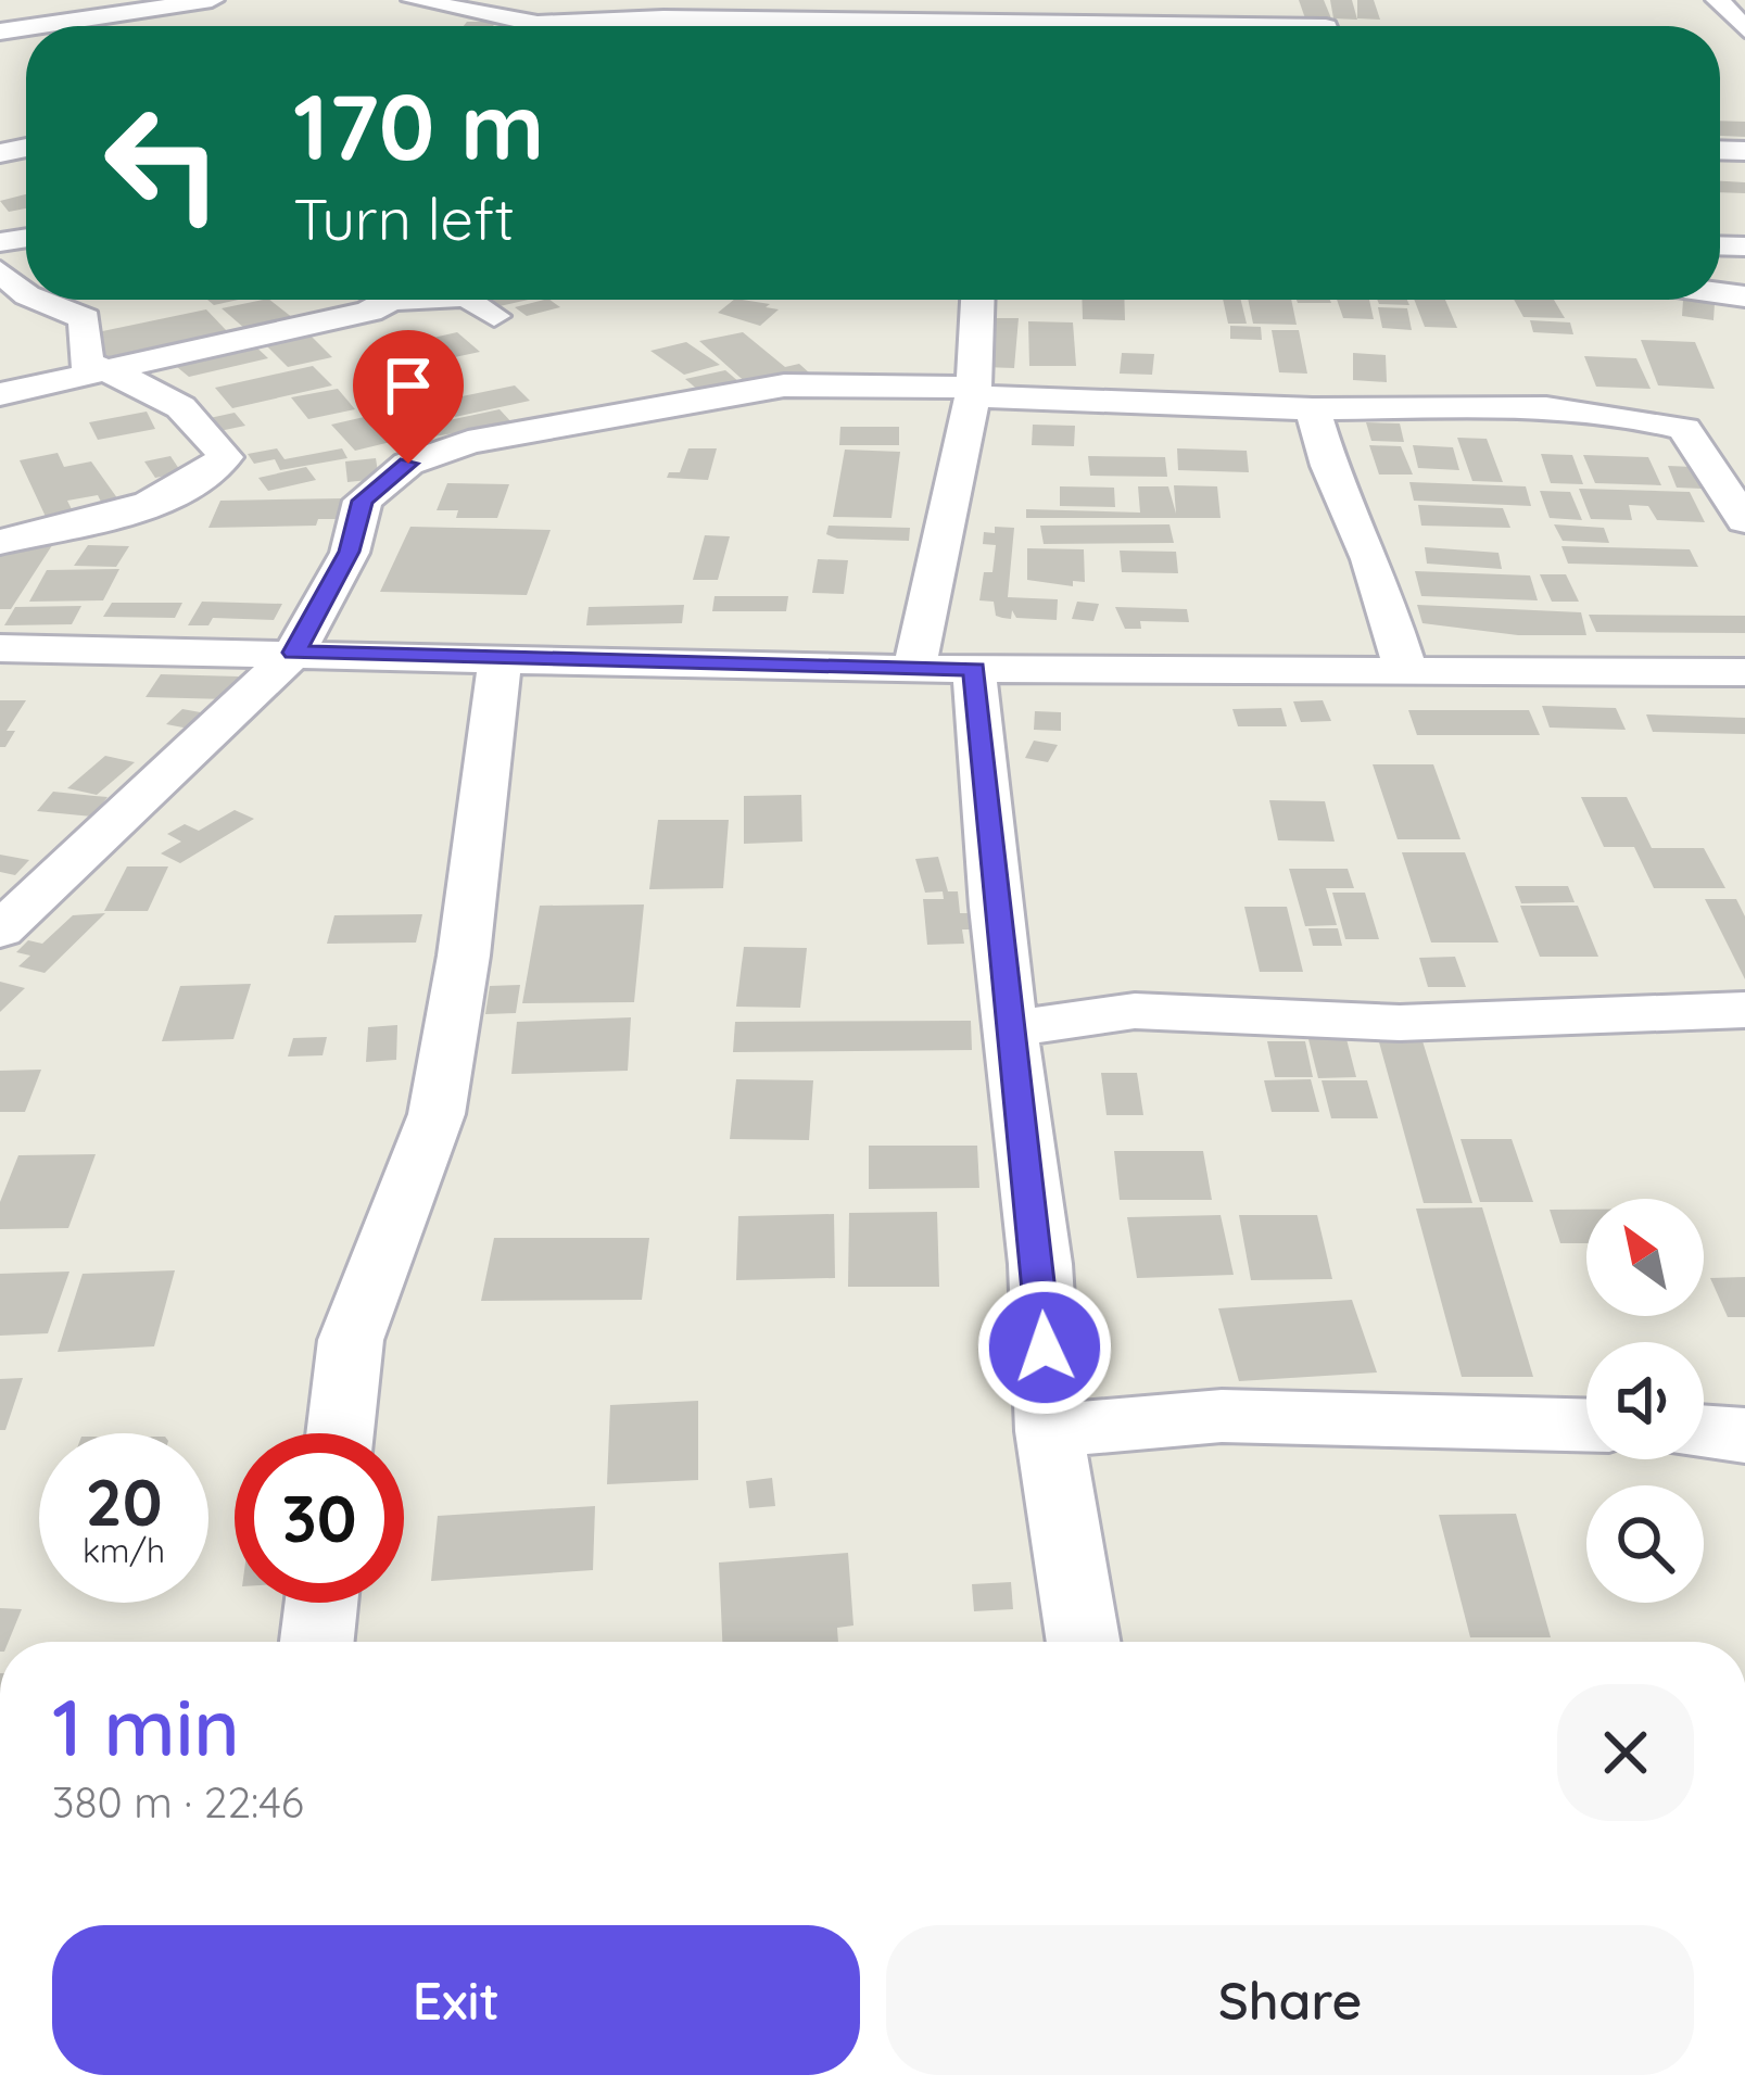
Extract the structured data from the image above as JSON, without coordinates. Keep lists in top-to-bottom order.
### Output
{
  "north": "top left",
  "page": {
    "turn": ["170 m", "Turn left"],
    "speed": "20 km/h",
    "limit": "30",
    "heading": ["1 min", "380 m · 22:46"],
    "buttons": ["Exit", "Share"]
  }
}
